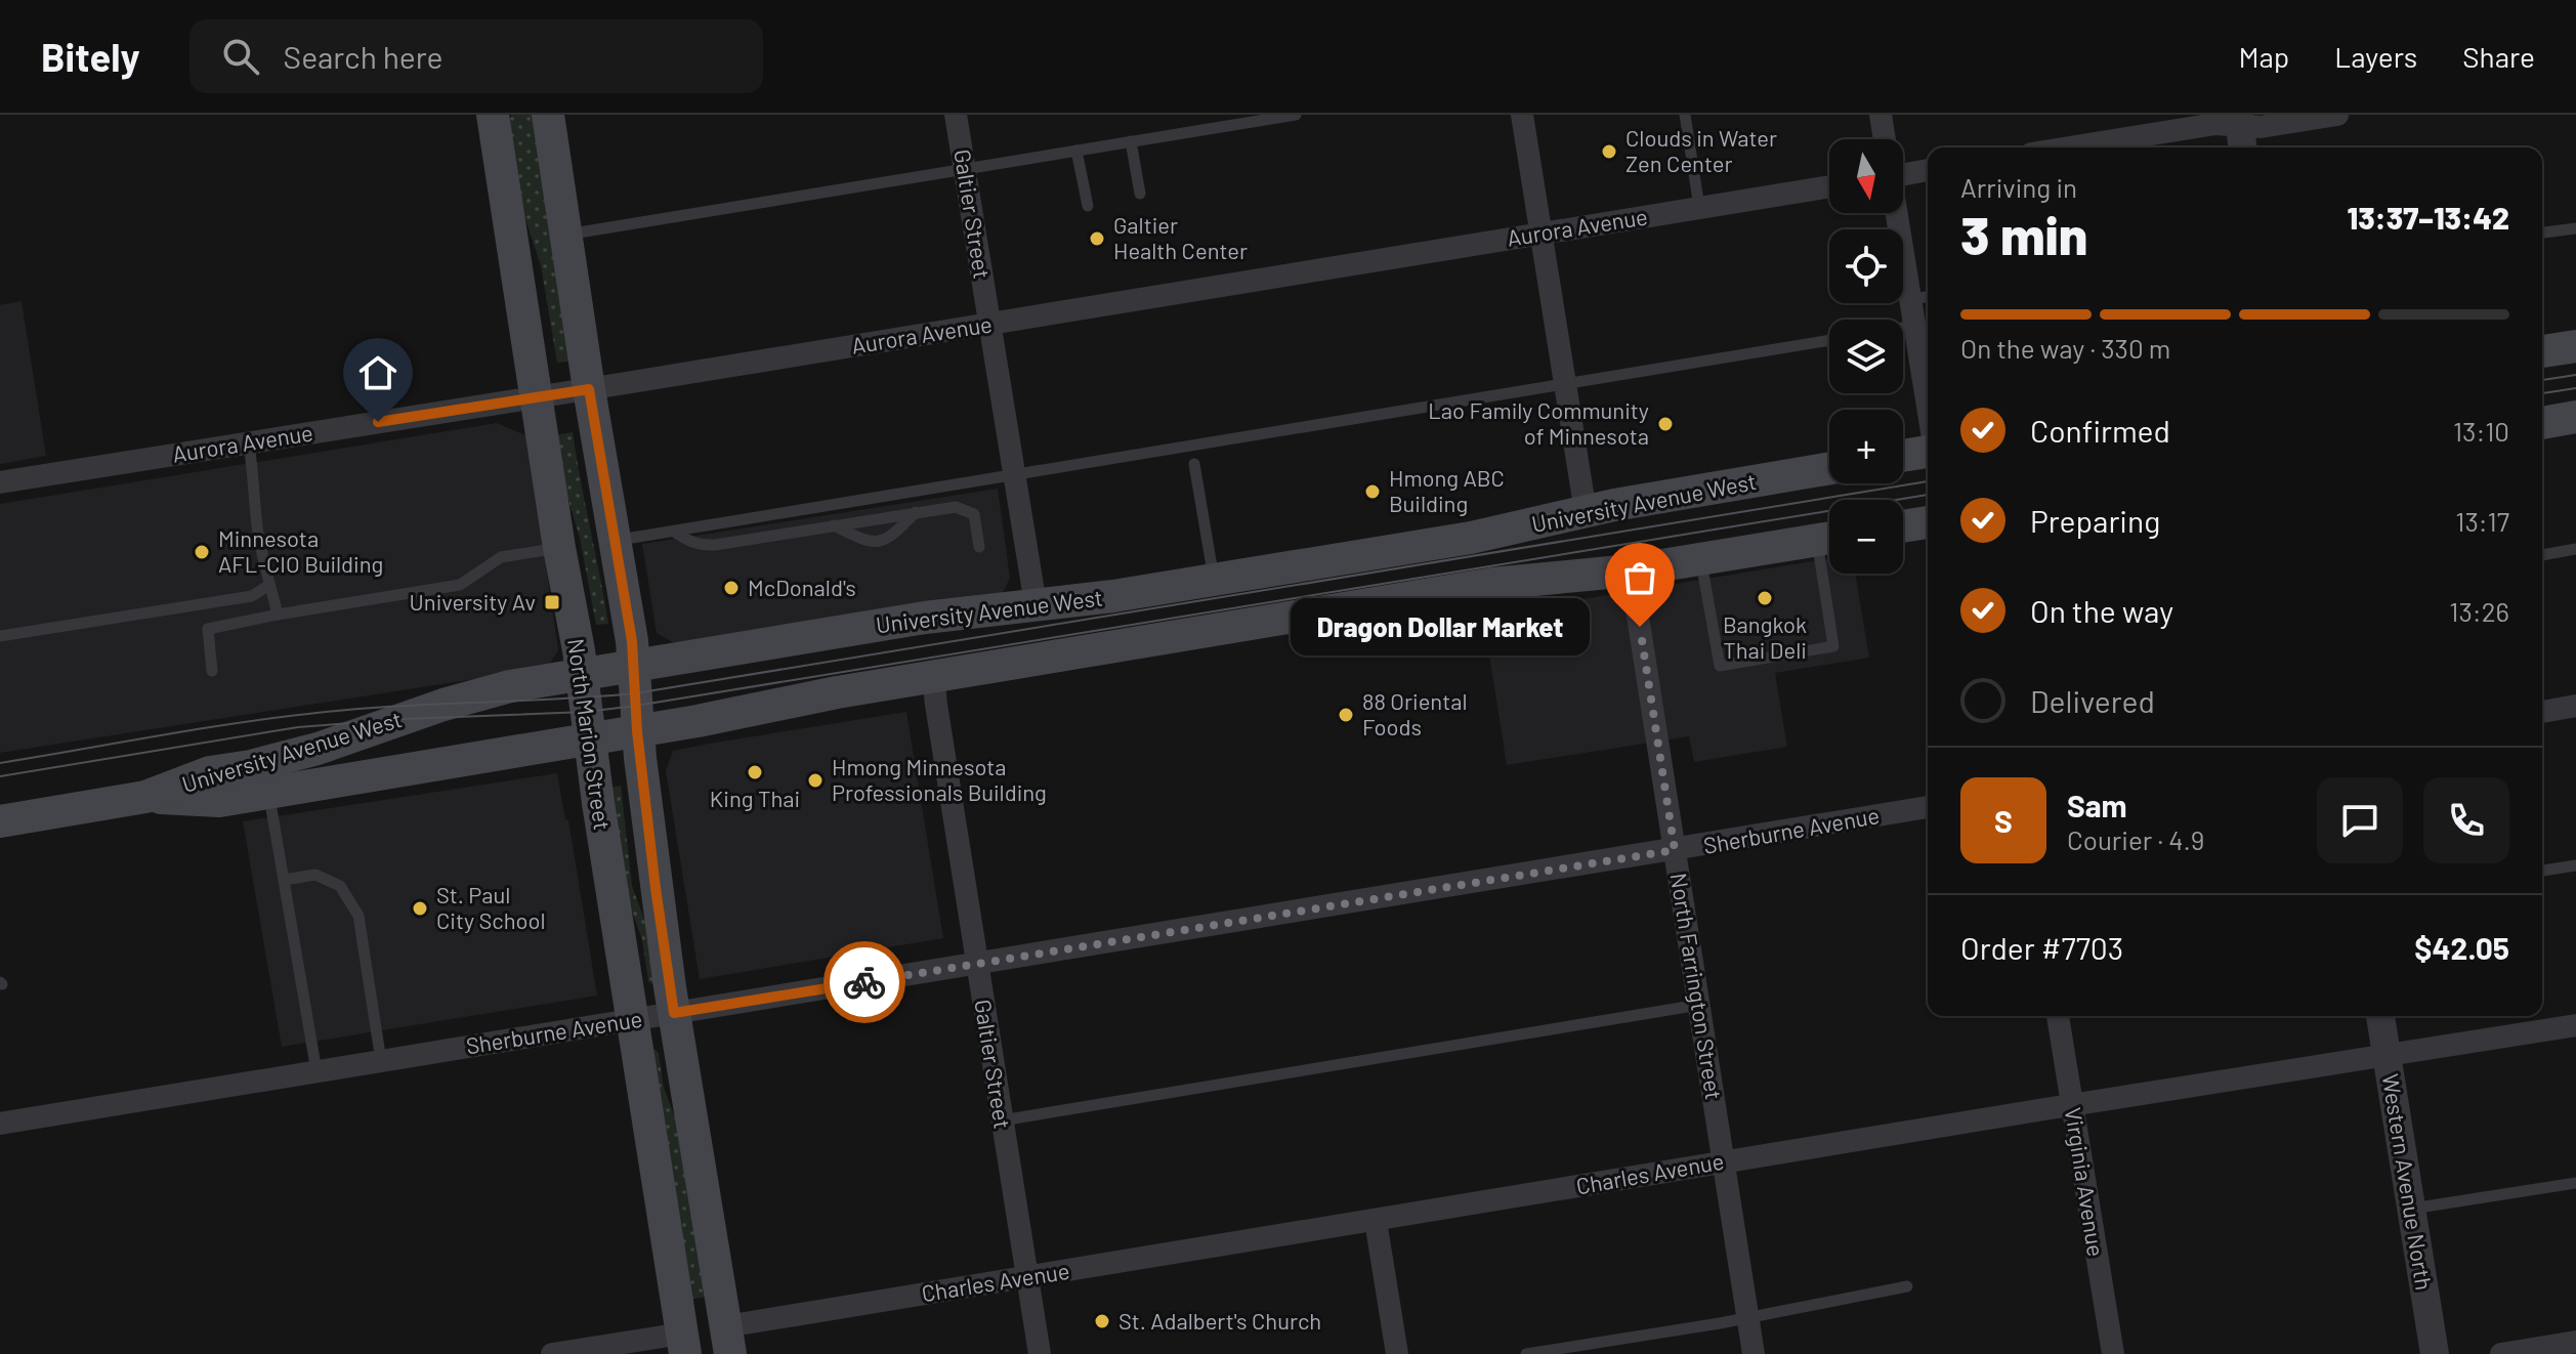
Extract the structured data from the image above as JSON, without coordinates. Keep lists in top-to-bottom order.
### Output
{
  "streets": {
    "main road": ["University Avenue West", "North Marion Street"],
    "street": [
      "Galtier Street",
      "Aurora Avenue",
      "Sherburne Avenue",
      "North Farrington Street",
      "Charles Avenue",
      "Virginia Avenue",
      "Western Avenue North"
    ]
  },
  "crossings": [
    ["Galtier Street", "Aurora Avenue"],
    ["Galtier Street", "University Avenue West"],
    ["Galtier Street", "Sherburne Avenue"],
    ["Galtier Street", "Charles Avenue"],
    ["Aurora Avenue", "North Marion Street"],
    ["University Avenue West", "North Marion Street"],
    ["University Avenue West", "North Farrington Street"],
    ["North Marion Street", "Sherburne Avenue"],
    ["North Marion Street", "Charles Avenue"],
    ["Sherburne Avenue", "North Farrington Street"],
    ["North Farrington Street", "Charles Avenue"],
    ["Charles Avenue", "Virginia Avenue"],
    ["Charles Avenue", "Western Avenue North"]
  ],
  "places": {
    "other": [
      "Clouds in Water Zen Center",
      "Galtier Health Center",
      "Lao Family Community of Minnesota",
      "Hmong ABC Building",
      "Minnesota AFL-CIO Building",
      "McDonald's",
      "Bangkok Thai Deli",
      "Dragon Dollar Market",
      "88 Oriental Foods",
      "King Thai",
      "Hmong Minnesota Professionals Building",
      "St. Paul City School",
      "St. Adalbert's Church"
    ],
    "transit": ["University Av"]
  },
  "north": "bottom",
  "page": {
    "header": "Bitely",
    "search": "Search here",
    "nav": ["Map", "Layers", "Share"],
    "map_buttons": ["+", "−"],
    "heading": ["3 min", "Arriving in", "13:37–13:42"],
    "panel": [
      "Sam",
      "Courier · 4.9",
      "Order #7703",
      "$42.05"
    ],
    "bar": "On the way · 330 m",
    "list": [
      ["Confirmed", "13:10"],
      ["Preparing", "13:17"],
      ["On the way", "13:26"],
      "Delivered"
    ],
    "bubble": "Dragon Dollar Market",
    "round": "S"
  }
}
